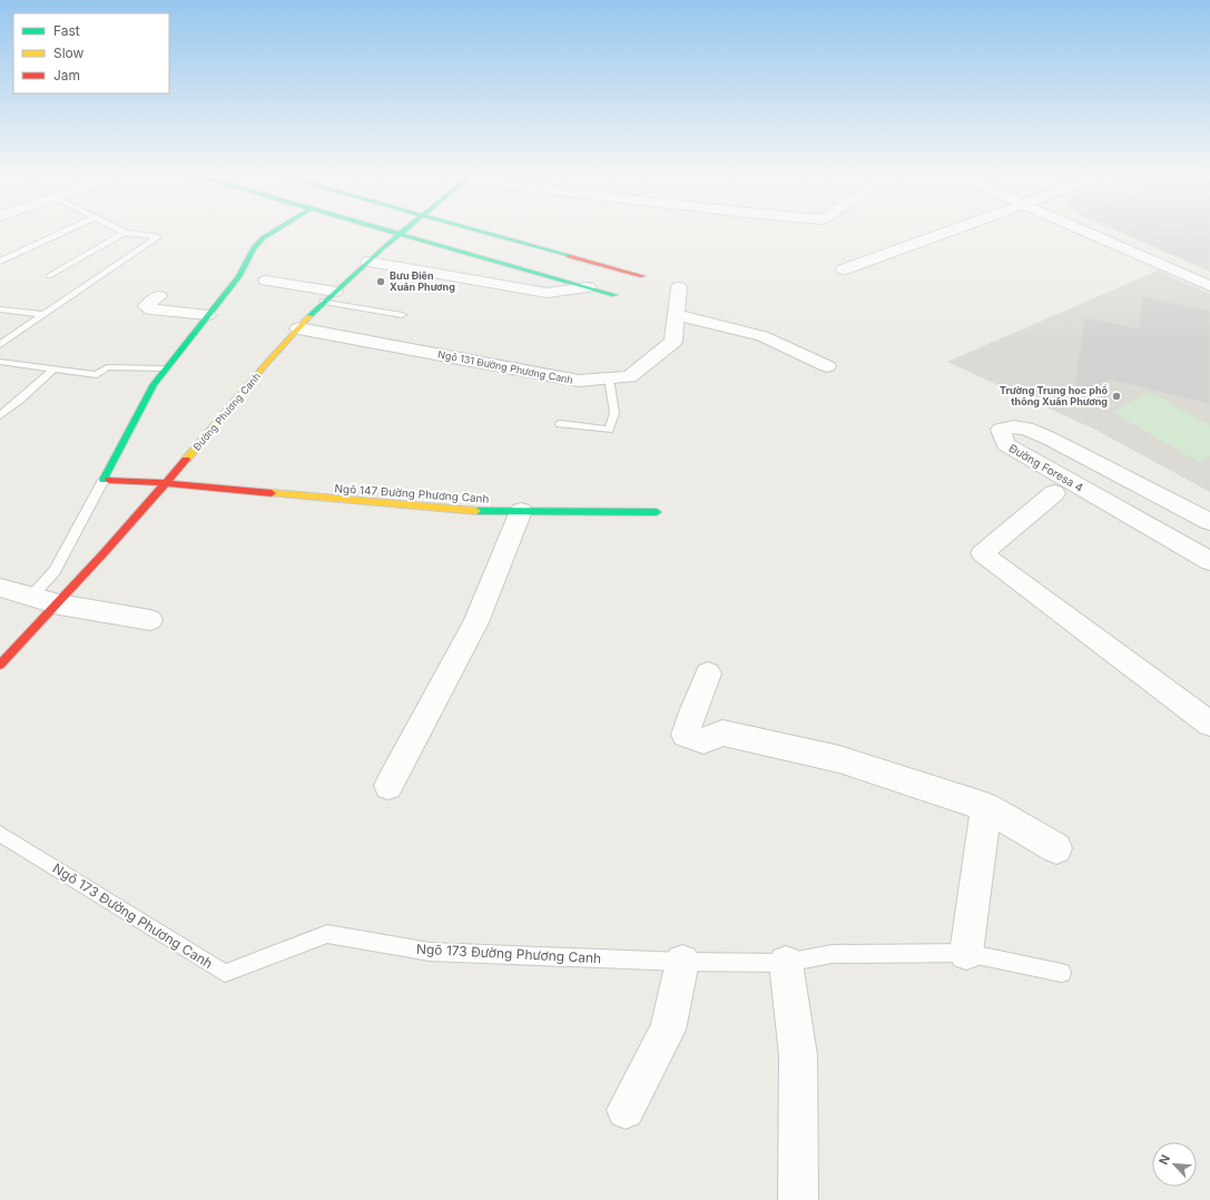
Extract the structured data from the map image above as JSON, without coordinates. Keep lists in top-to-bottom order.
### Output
{
  "streets": {
    "street": [
      "Ngõ 131 Đường Phương Canh",
      "Đường Phương Canh",
      "Đường Foresa 4",
      "Ngõ 147 Đường Phương Canh"
    ],
    "lane": ["Ngõ 173 Đường Phương Canh"]
  },
  "crossings": [
    ["Ngõ 131 Đường Phương Canh", "Đường Phương Canh"],
    ["Đường Phương Canh", "Ngõ 147 Đường Phương Canh"]
  ],
  "places": ["Bưu Điện Xuân Phương", "Trường Trung học phổ thông Xuân Phương"],
  "legend": ["Fast", "Slow", "Jam"],
  "north": "top left"
}
